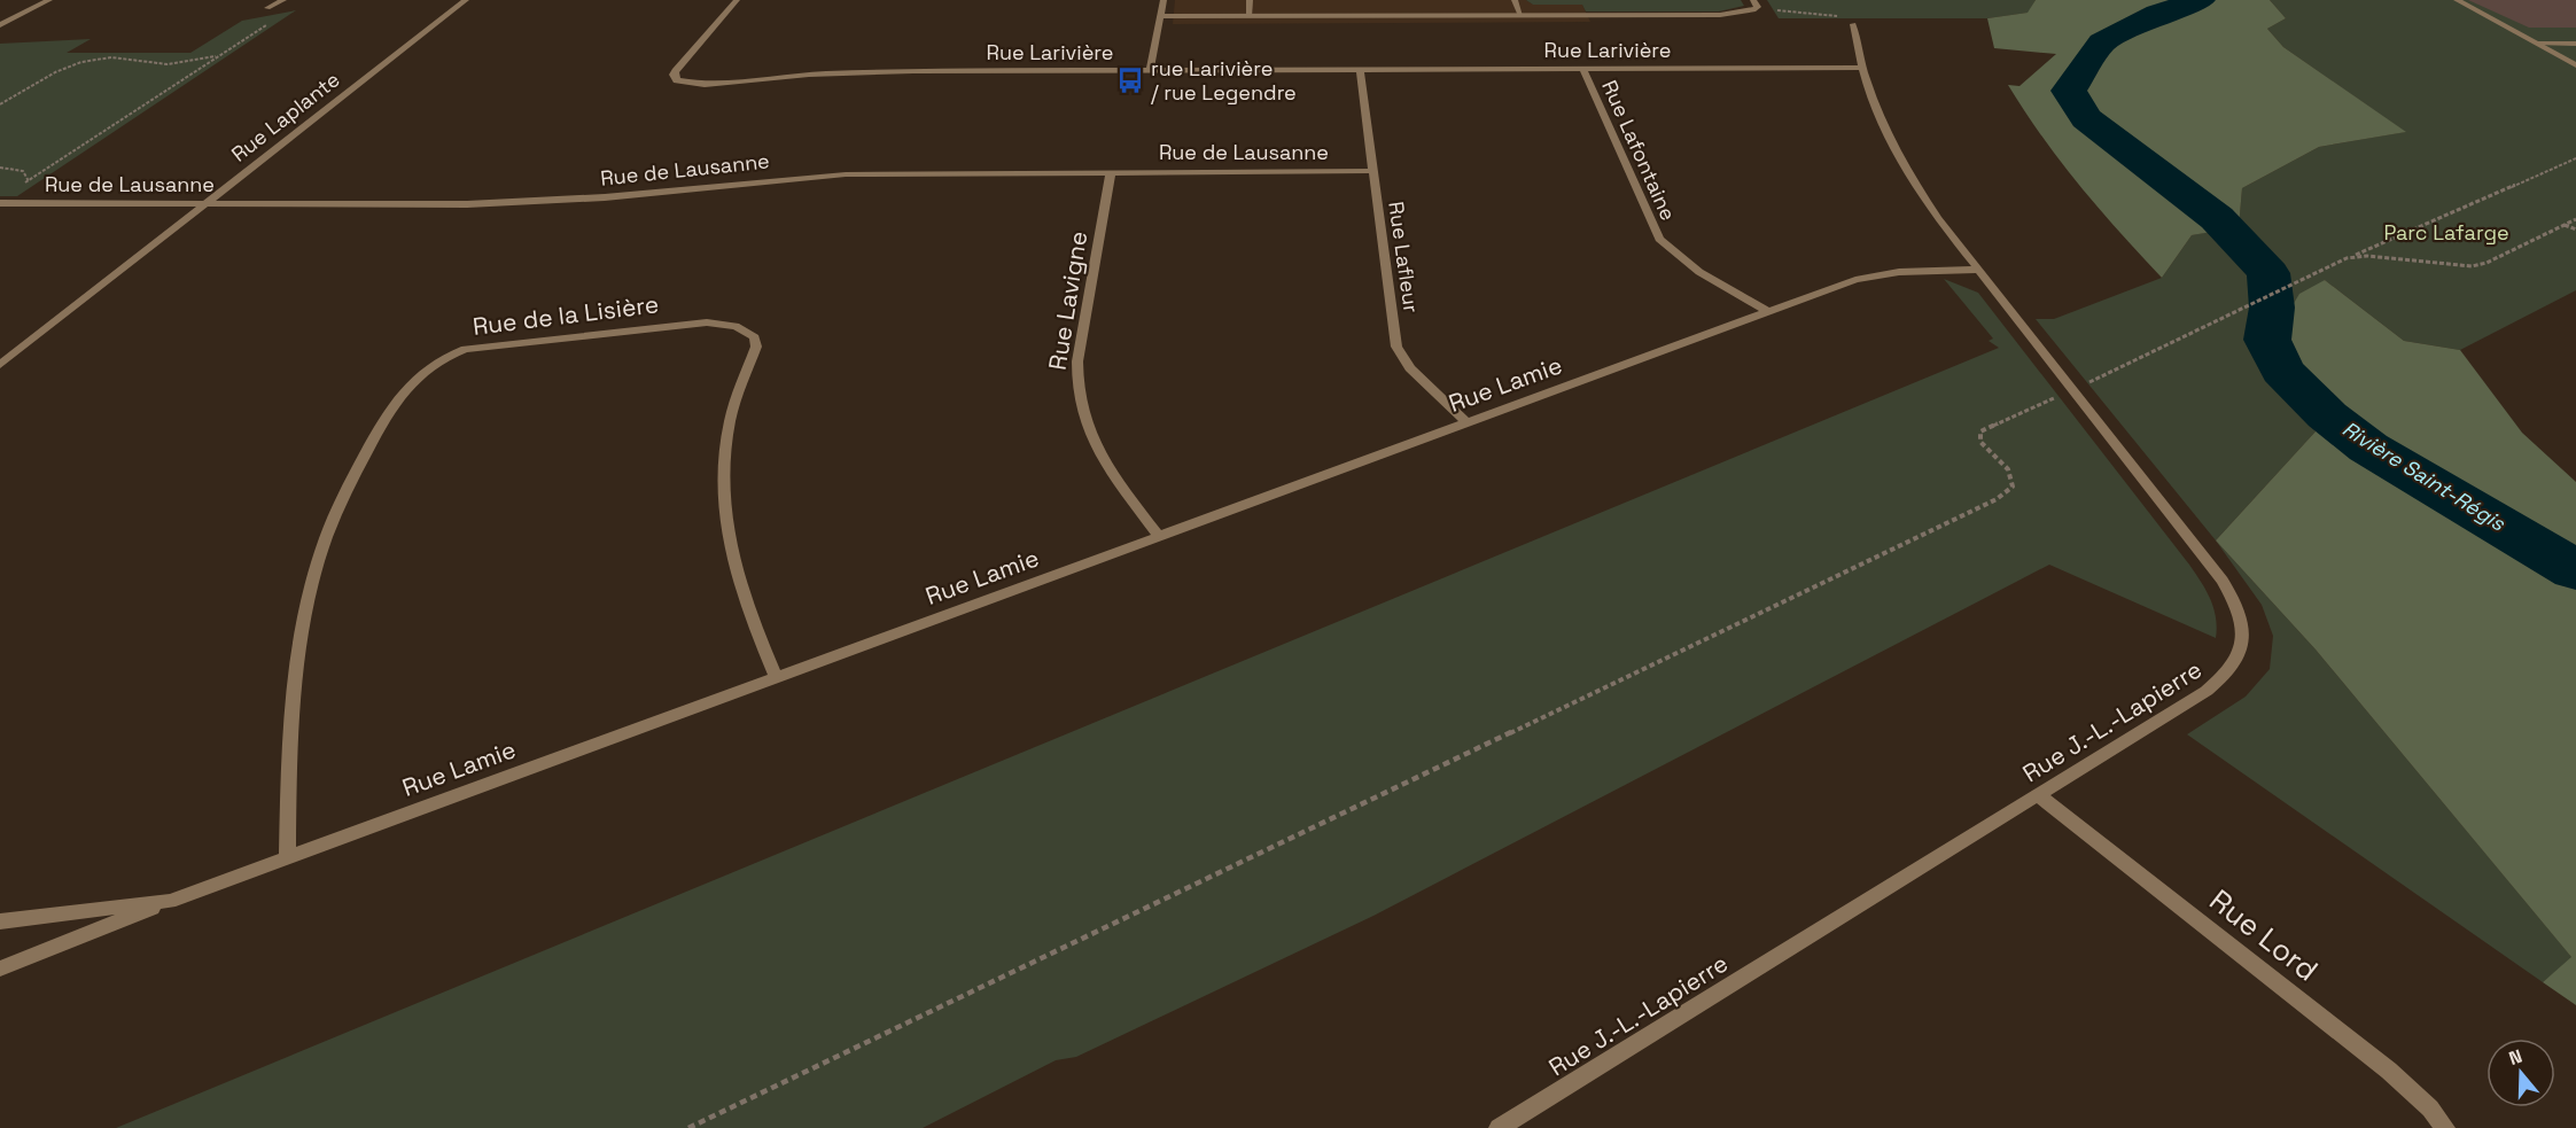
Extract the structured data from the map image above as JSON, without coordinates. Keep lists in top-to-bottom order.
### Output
{
  "streets": {
    "street": [
      "Rue Larivière",
      "Rue Laplante",
      "Rue Lafontaine",
      "Rue de Lausanne",
      "Rue Lafleur",
      "Rue Lavigne",
      "Rue de la Lisière",
      "Rue Lamie",
      "Rue J.-L.-Lapierre",
      "Rue Lord"
    ]
  },
  "crossings": [
    ["Rue Larivière", "Rue Lafontaine"],
    ["Rue Larivière", "Rue Lafleur"],
    ["Rue Larivière", "Rue J.-L.-Lapierre"],
    ["Rue Laplante", "Rue de Lausanne"],
    ["Rue Lafontaine", "Rue Lamie"],
    ["Rue de Lausanne", "Rue Lafleur"],
    ["Rue de Lausanne", "Rue Lavigne"],
    ["Rue Lafleur", "Rue Lamie"],
    ["Rue Lavigne", "Rue Lamie"],
    ["Rue de la Lisière", "Rue Lamie"],
    ["Rue Lamie", "Rue J.-L.-Lapierre"],
    ["Rue J.-L.-Lapierre", "Rue Lord"]
  ],
  "water": ["Rivière Saint-Régis"],
  "parks": ["Parc Lafarge"],
  "places": {
    "bus stop": ["rue Larivière / rue Legendre"]
  },
  "north": "top"
}
